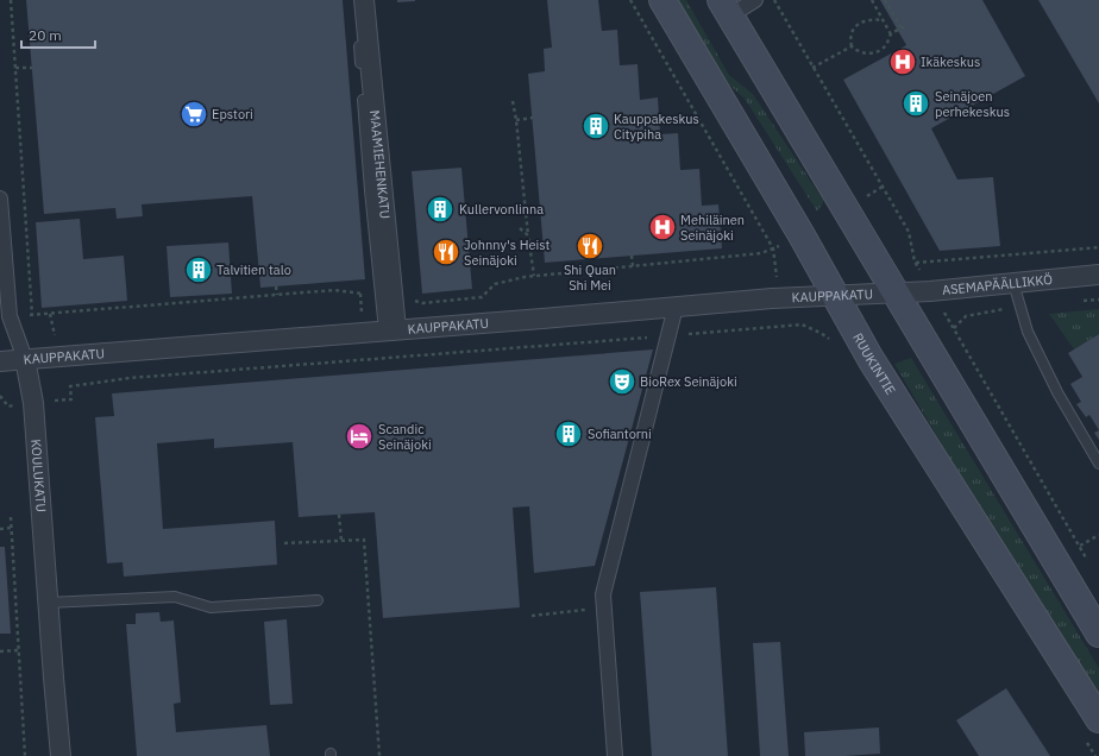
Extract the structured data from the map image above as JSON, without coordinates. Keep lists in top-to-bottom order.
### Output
{
  "streets": {
    "main road": ["RUUKINTIE"],
    "street": [
      "MAAMIEHENKATU",
      "ASEMAPÄÄLLIKKÖ",
      "KAUPPAKATU",
      "KOULUKATU"
    ]
  },
  "crossings": [
    ["MAAMIEHENKATU", "KAUPPAKATU"],
    ["ASEMAPÄÄLLIKKÖ", "KAUPPAKATU"],
    ["KAUPPAKATU", "RUUKINTIE"],
    ["KAUPPAKATU", "KOULUKATU"]
  ],
  "places": {
    "hospital": ["Ikäkeskus", "Mehiläinen Seinäjoki"],
    "building": [
      "Seinäjoen perhekeskus",
      "Kauppakeskus Citypiha",
      "Kullervonlinna",
      "Talvitien talo",
      "Sofiantorni"
    ],
    "supermarket": ["Epstori"],
    "restaurant": ["Shi Quan Shi Mei", "Johnny's Heist Seinäjoki"],
    "theatre": ["BioRex Seinäjoki"],
    "hotel": ["Scandic Seinäjoki"]
  },
  "scale_bar": "20 m"
}
